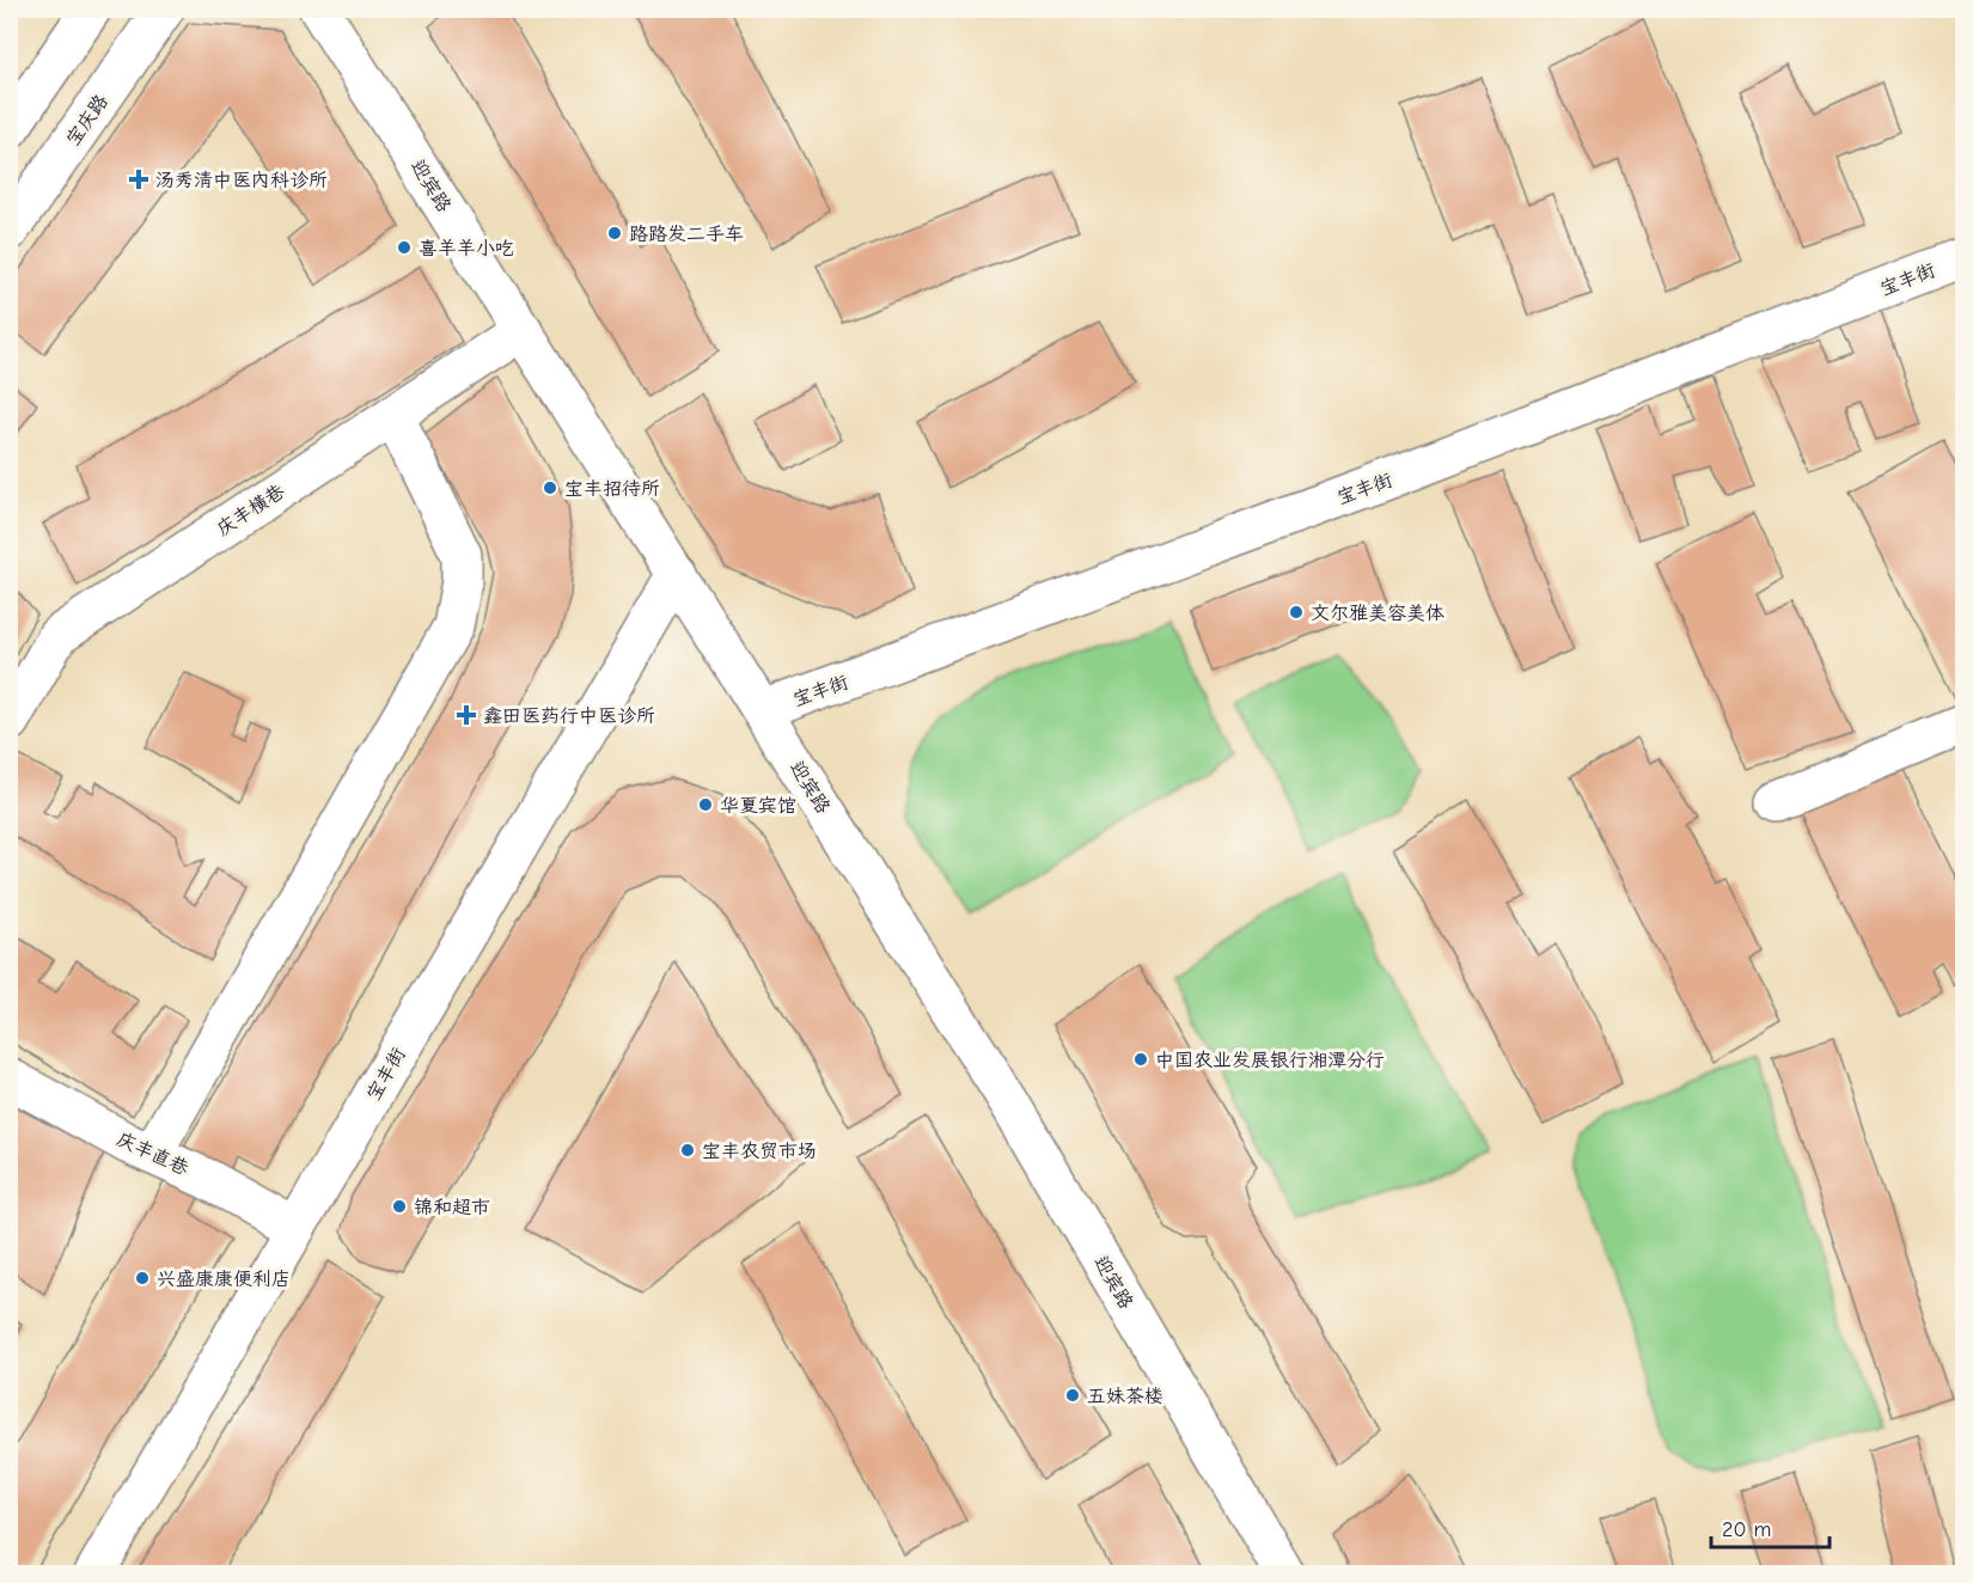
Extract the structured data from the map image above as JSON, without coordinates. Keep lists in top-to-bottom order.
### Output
{
  "streets": {
    "street": [
      "宝庆路",
      "迎宾路",
      "宝丰街",
      "庆丰横巷",
      "庆丰直巷"
    ]
  },
  "crossings": [
    ["迎宾路", "宝丰街"],
    ["迎宾路", "庆丰横巷"],
    ["宝丰街", "庆丰直巷"]
  ],
  "places": {
    "health": ["汤秀清中医内科诊所", "鑫田医药行中医诊所"],
    "other": [
      "路路发二手车",
      "喜羊羊小吃",
      "宝丰招待所",
      "文尔雅美容美体",
      "华夏宾馆",
      "中国农业发展银行湘潭分行",
      "宝丰农贸市场",
      "锦和超市",
      "兴盛康康便利店",
      "五妹茶楼"
    ]
  },
  "scale_bar": "20 m"
}
